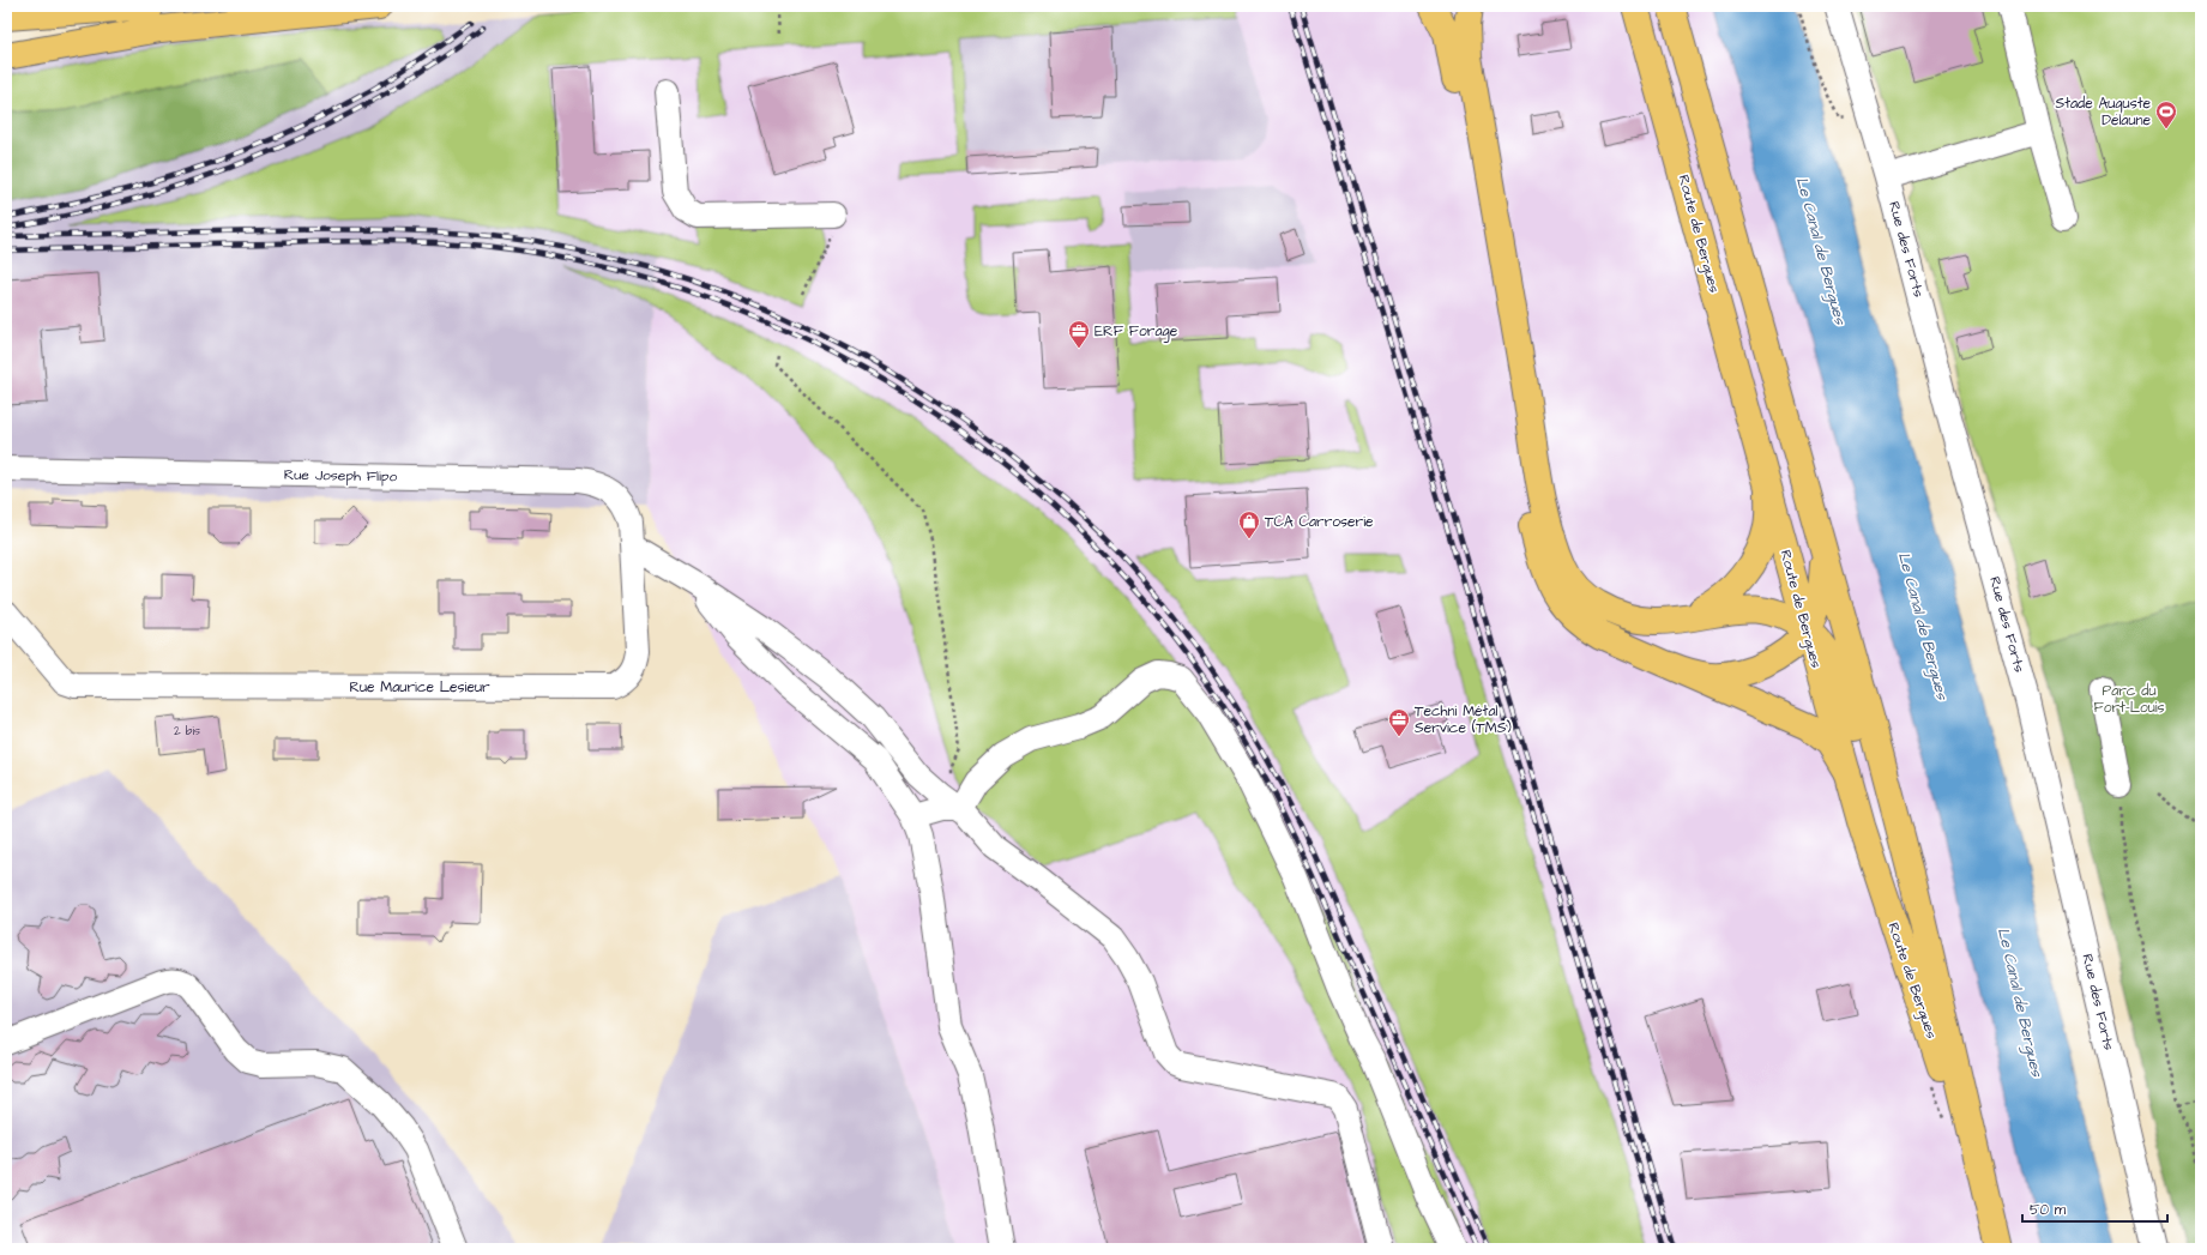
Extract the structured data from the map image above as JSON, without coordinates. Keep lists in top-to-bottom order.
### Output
{
  "streets": {
    "main road": ["Route de Bergues"],
    "street": ["Rue des Forts", "Rue Joseph Flipo", "Rue Maurice Lesieur"]
  },
  "crossings": [
    ["Rue Joseph Flipo", "Rue Maurice Lesieur"]
  ],
  "water": ["Le Canal de Bergues"],
  "parks": ["Parc du Fort-Louis"],
  "places": {
    "sports": ["Stade Auguste Delaune"],
    "office": ["ERF Forage", "Techni Métal Service (TMS)"],
    "shop": ["TCA Carroserie"]
  },
  "house_numbers": ["2 bis"],
  "scale_bar": "50 m"
}
